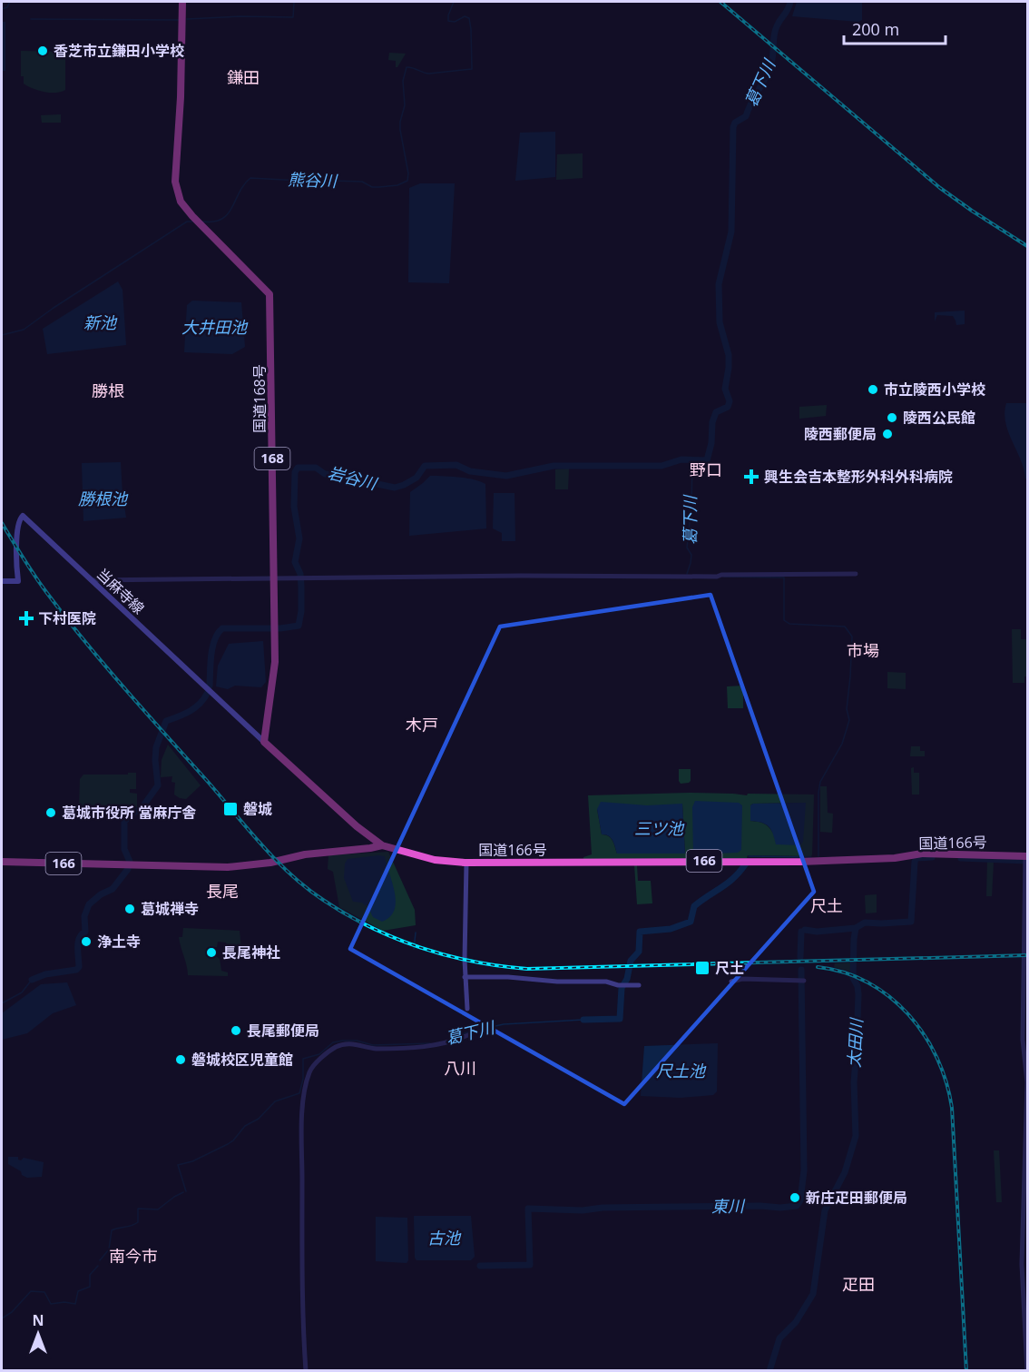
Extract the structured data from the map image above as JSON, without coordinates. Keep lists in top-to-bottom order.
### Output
{
  "streets": {
    "highway": [
      "国道168号",
      "168",
      "国道166号",
      "166"
    ],
    "main road": ["当麻寺線"]
  },
  "crossings": [
    ["国道168号", "当麻寺線"]
  ],
  "districts": [
    "鎌田",
    "勝根",
    "野口",
    "市場",
    "木戸",
    "長尾",
    "尺土",
    "八川",
    "南今市",
    "疋田"
  ],
  "water": [
    "葛下川",
    "熊谷川",
    "新池",
    "大井田池",
    "岩谷川",
    "勝根池",
    "三ツ池",
    "太田川",
    "尺土池",
    "東川",
    "古池"
  ],
  "places": {
    "other": [
      "香芝市立鎌田小学校",
      "市立陵西小学校",
      "陵西公民館",
      "陵西郵便局",
      "葛城市役所 當麻庁舎",
      "葛城禅寺",
      "浄土寺",
      "長尾神社",
      "長尾郵便局",
      "磐城校区児童館",
      "新庄疋田郵便局"
    ],
    "health": ["興生会吉本整形外科外科病院", "下村医院"],
    "transit": ["磐城", "尺土"]
  },
  "scale_bar": "200 m",
  "north": "top"
}
